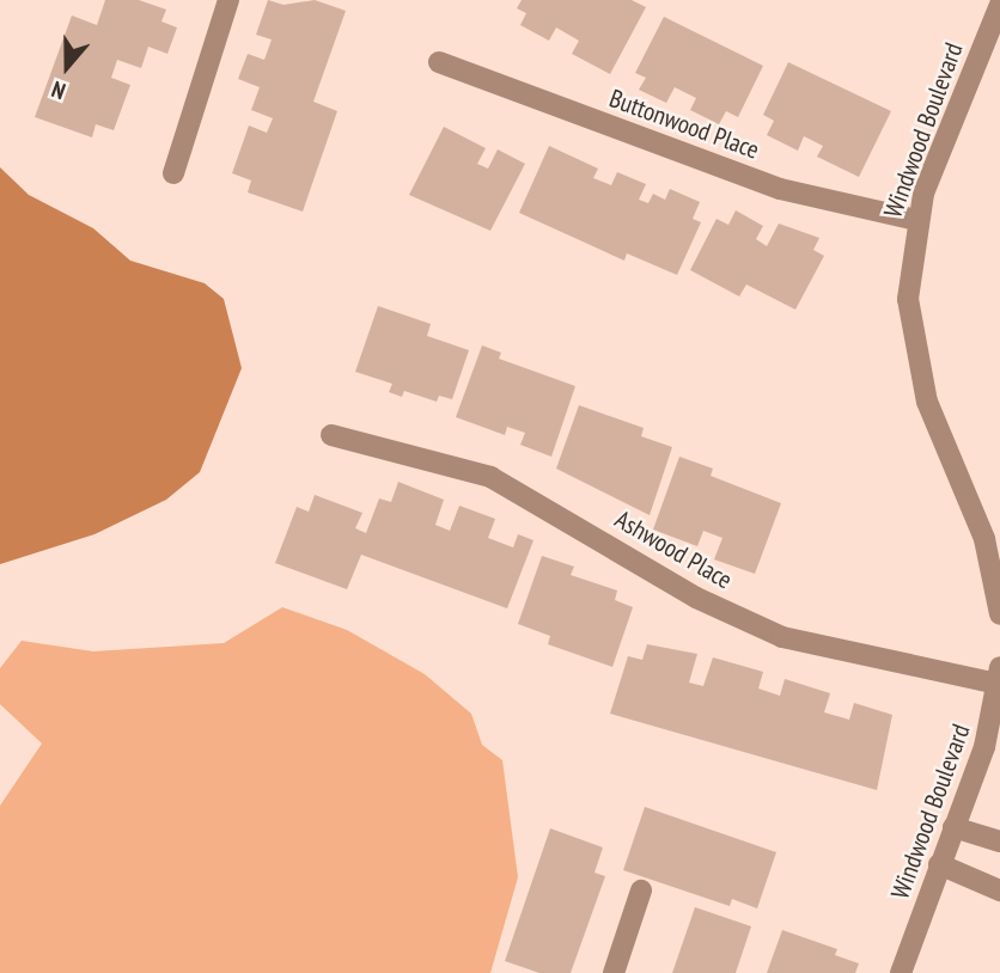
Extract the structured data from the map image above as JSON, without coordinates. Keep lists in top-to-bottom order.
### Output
{
  "streets": {
    "street": ["Buttonwood Place", "Windwood Boulevard", "Ashwood Place"]
  },
  "crossings": [
    ["Buttonwood Place", "Windwood Boulevard"],
    ["Windwood Boulevard", "Ashwood Place"]
  ],
  "north": "bottom"
}
